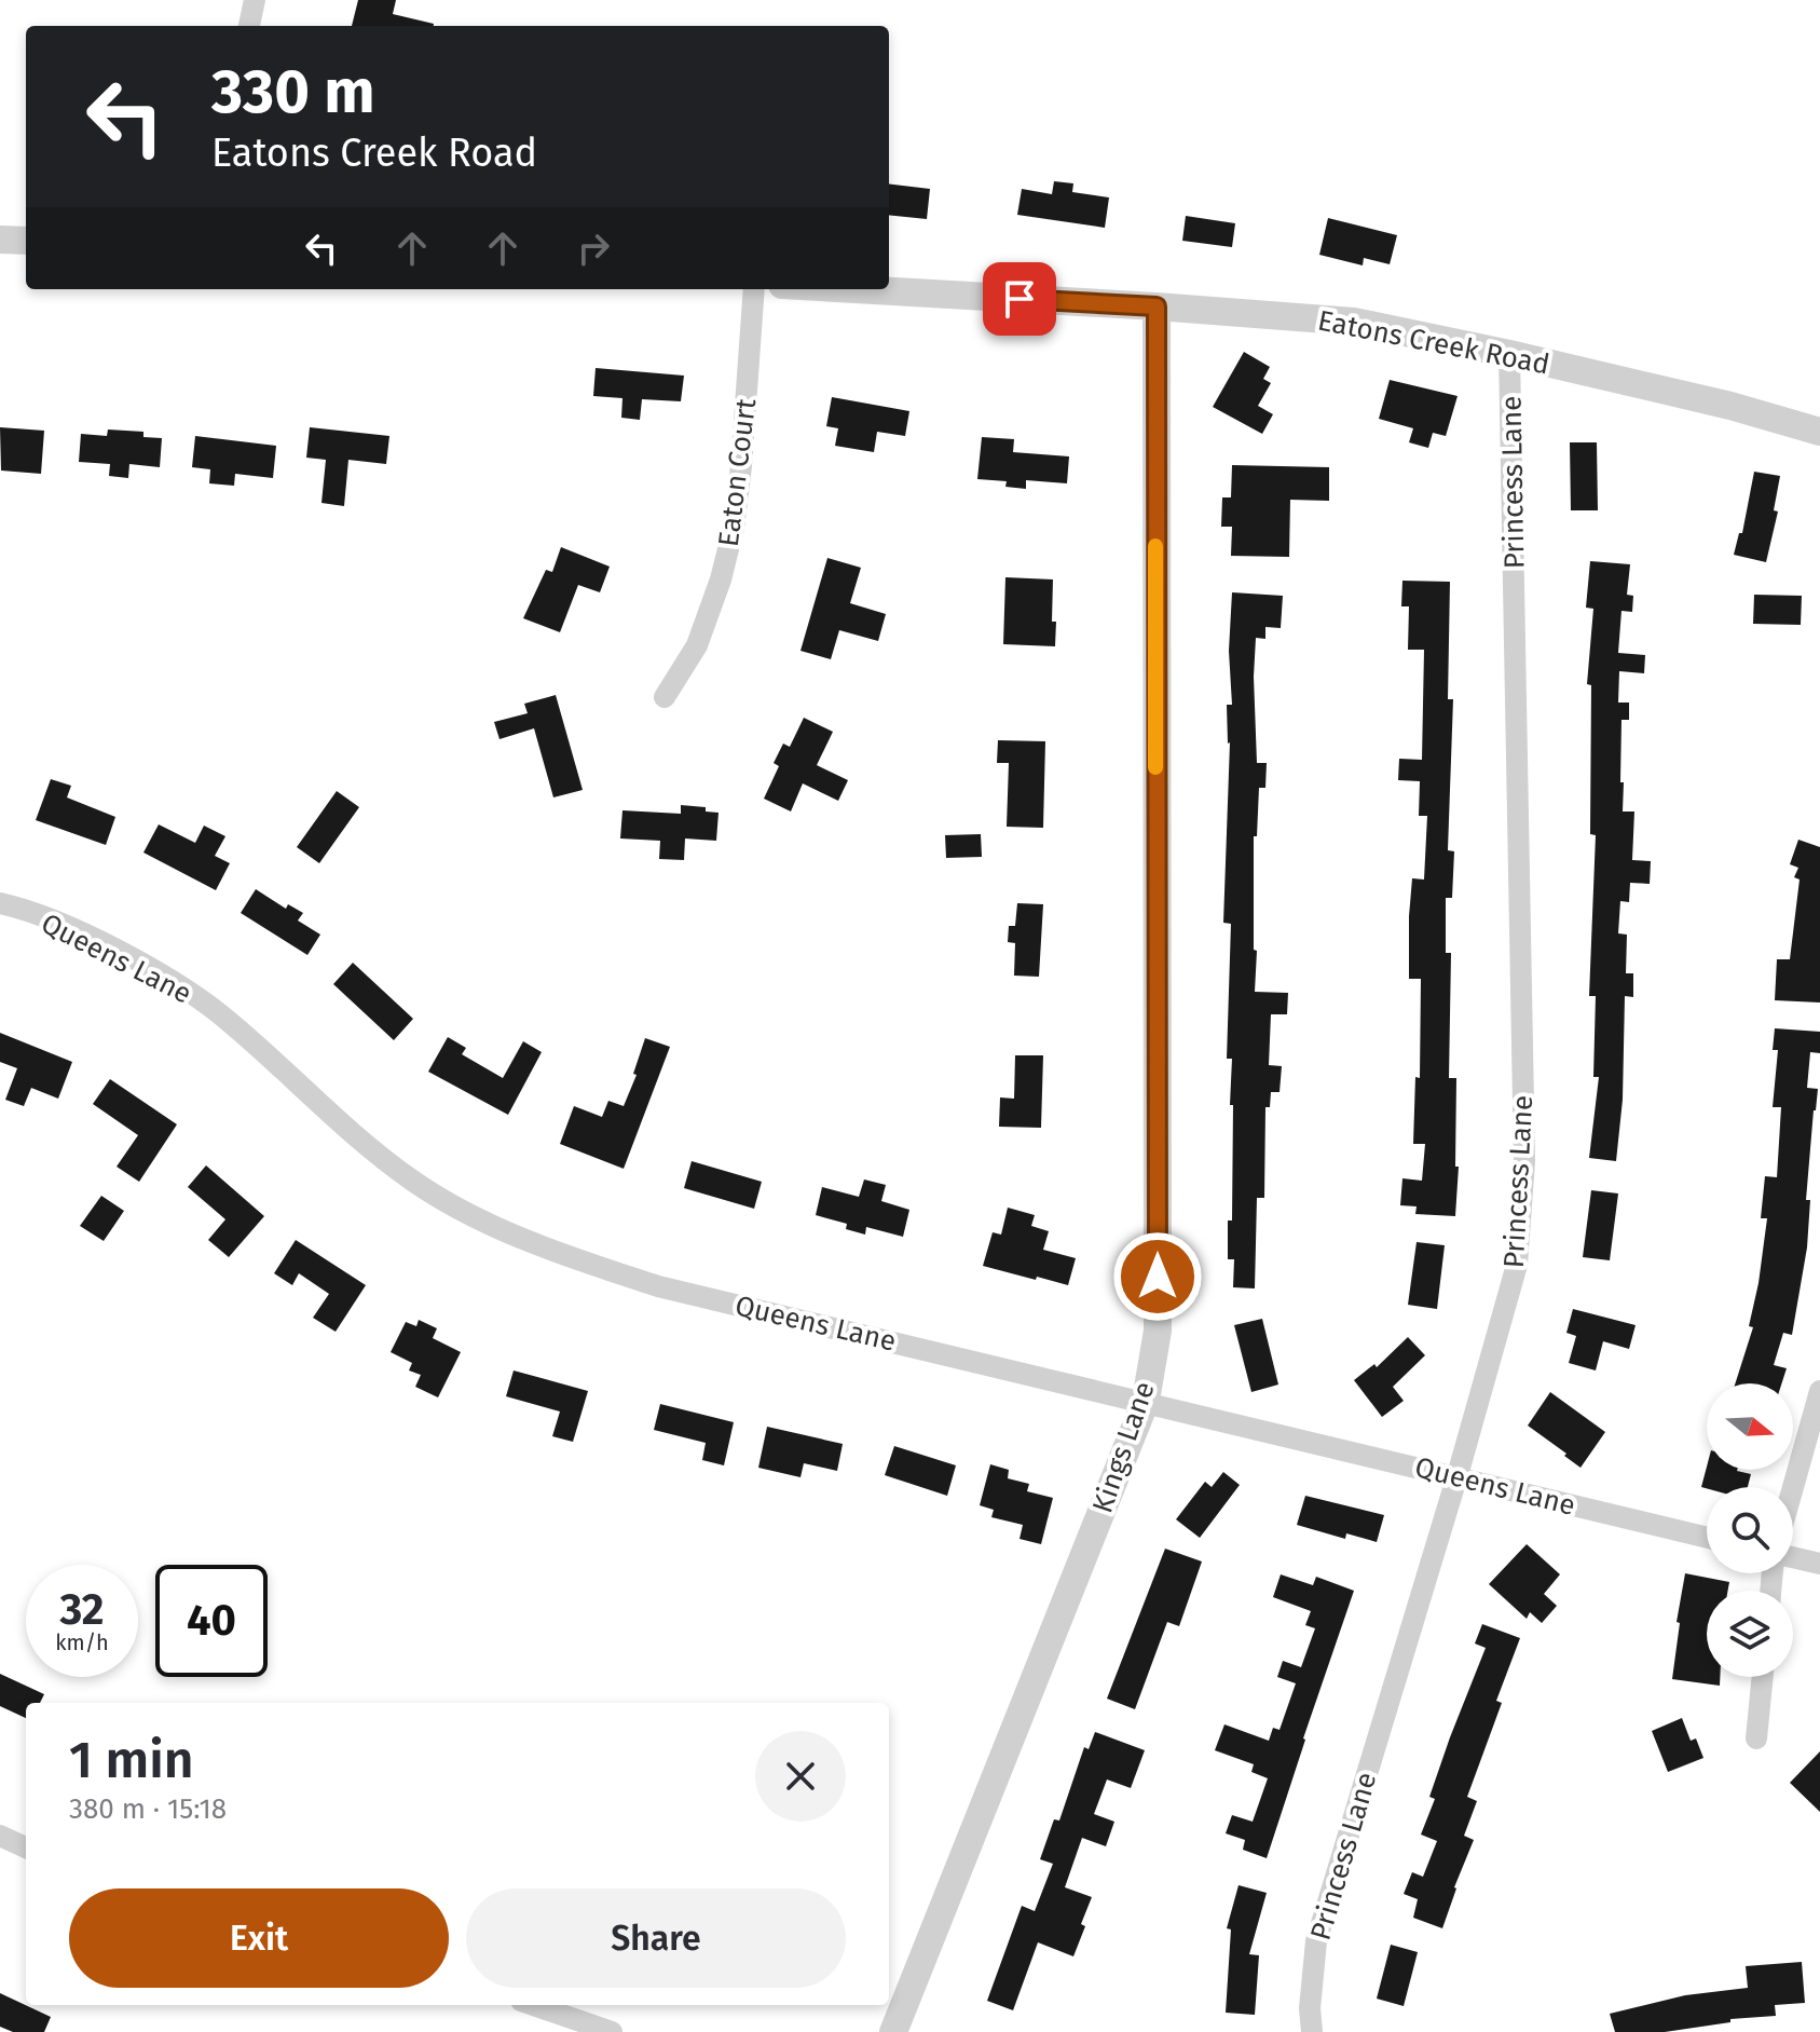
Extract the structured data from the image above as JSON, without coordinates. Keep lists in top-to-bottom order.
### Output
{
  "streets": {
    "street": [
      "Eatons Creek Road",
      "Eaton Court",
      "Princess Lane",
      "Queens Lane",
      "Kings Lane"
    ]
  },
  "crossings": [
    ["Eatons Creek Road", "Princess Lane"],
    ["Eatons Creek Road", "Kings Lane"],
    ["Princess Lane", "Queens Lane"],
    ["Queens Lane", "Kings Lane"]
  ],
  "north": "right",
  "page": {
    "turn": ["330 m", "Eatons Creek Road"],
    "speed": "32 km/h",
    "limit": "40",
    "heading": ["1 min", "380 m · 15:18"],
    "buttons": ["Exit", "Share"]
  }
}
